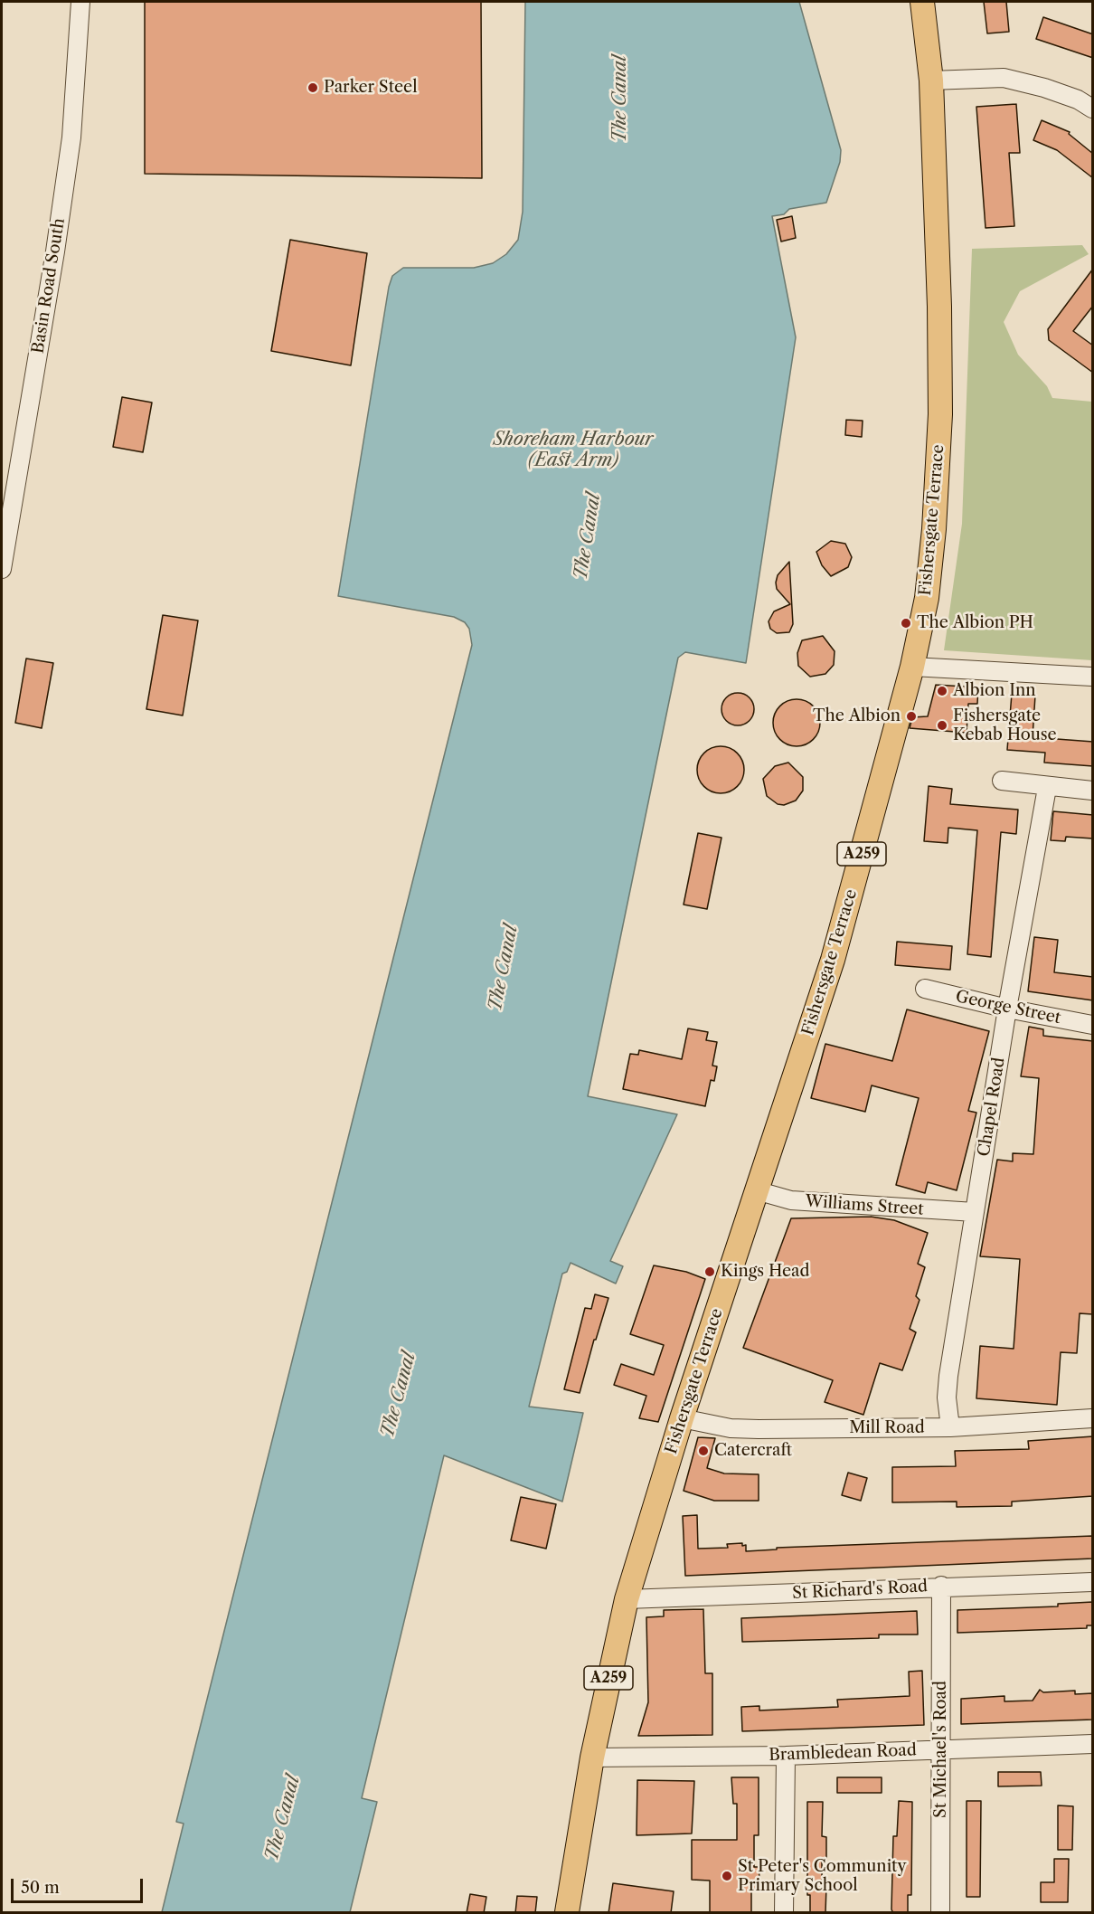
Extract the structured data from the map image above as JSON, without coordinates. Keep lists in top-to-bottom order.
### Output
{
  "streets": {
    "main road": ["Fishersgate Terrace", "A259"],
    "street": [
      "Basin Road South",
      "George Street",
      "Chapel Road",
      "Williams Street",
      "Mill Road",
      "St Richard's Road",
      "St Michael's Road",
      "Brambledean Road"
    ]
  },
  "crossings": [
    ["Fishersgate Terrace", "A259"],
    ["Fishersgate Terrace", "Williams Street"],
    ["Fishersgate Terrace", "Mill Road"],
    ["Fishersgate Terrace", "St Richard's Road"],
    ["Fishersgate Terrace", "Brambledean Road"],
    ["A259", "Brambledean Road"],
    ["George Street", "Chapel Road"],
    ["Chapel Road", "Williams Street"],
    ["Chapel Road", "Mill Road"],
    ["St Richard's Road", "St Michael's Road"],
    ["St Michael's Road", "Brambledean Road"]
  ],
  "water": ["The Canal", "Shoreham Harbour (East Arm)"],
  "places": [
    "Parker Steel",
    "The Albion PH",
    "Albion Inn",
    "The Albion",
    "Fishersgate Kebab House",
    "Kings Head",
    "Catercraft",
    "St Peter's Community Primary School"
  ],
  "scale_bar": "50 m"
}
